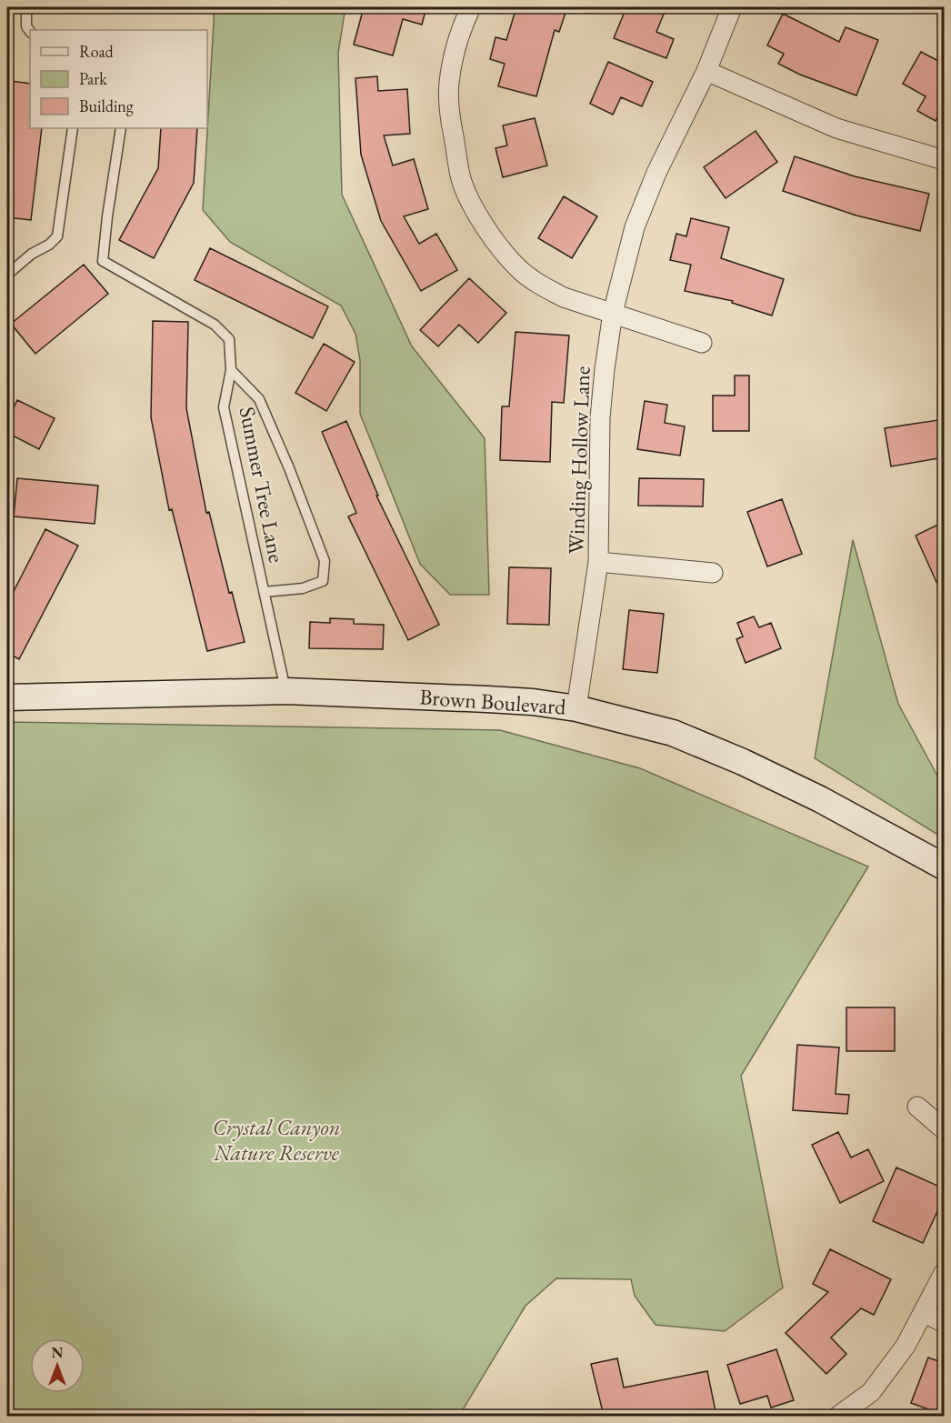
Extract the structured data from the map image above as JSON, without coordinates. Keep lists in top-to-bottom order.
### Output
{
  "streets": {
    "street": ["Winding Hollow Lane", "Brown Boulevard"],
    "lane": ["Summer Tree Lane"]
  },
  "crossings": [
    ["Winding Hollow Lane", "Brown Boulevard"],
    ["Summer Tree Lane", "Brown Boulevard"]
  ],
  "parks": ["Crystal Canyon Nature Reserve"],
  "legend": ["Road", "Park", "Building"],
  "north": "top"
}
